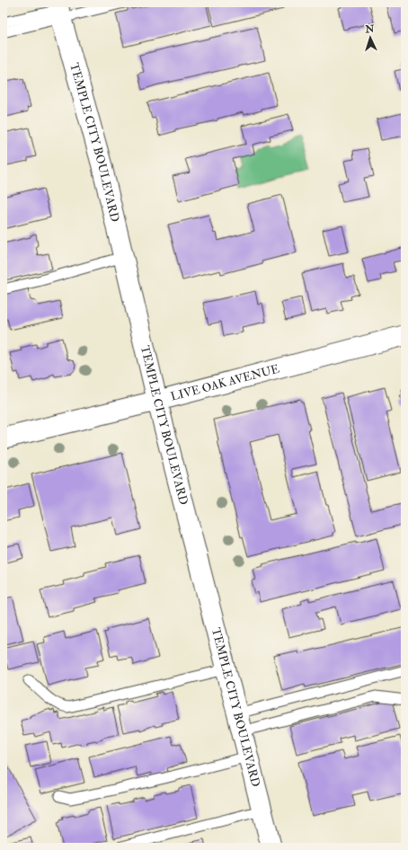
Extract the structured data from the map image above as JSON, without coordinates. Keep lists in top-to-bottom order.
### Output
{
  "streets": {
    "main road": ["TEMPLE CITY BOULEVARD", "LIVE OAK AVENUE"]
  },
  "crossings": [
    ["TEMPLE CITY BOULEVARD", "LIVE OAK AVENUE"]
  ],
  "north": "top"
}
